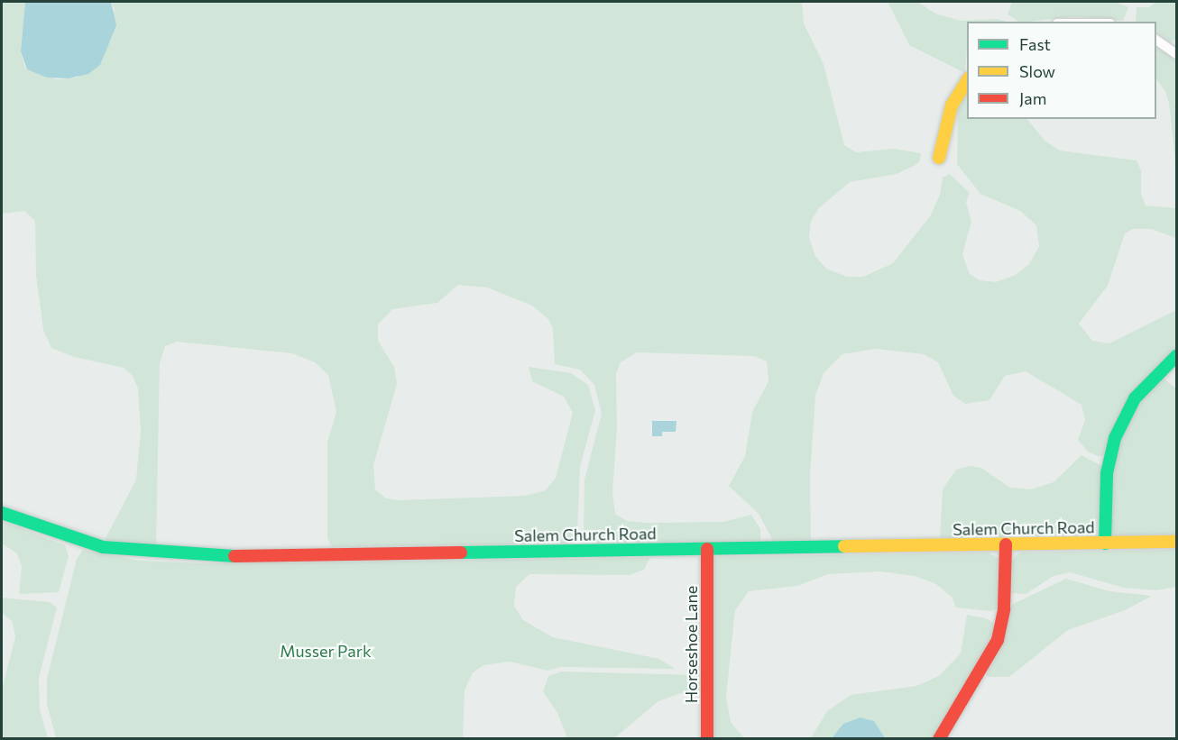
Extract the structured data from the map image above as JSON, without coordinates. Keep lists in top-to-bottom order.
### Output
{
  "streets": {
    "street": ["Salem Church Road", "Horseshoe Lane"]
  },
  "crossings": [
    ["Salem Church Road", "Horseshoe Lane"]
  ],
  "parks": ["Musser Park"],
  "legend": ["Fast", "Slow", "Jam"]
}
